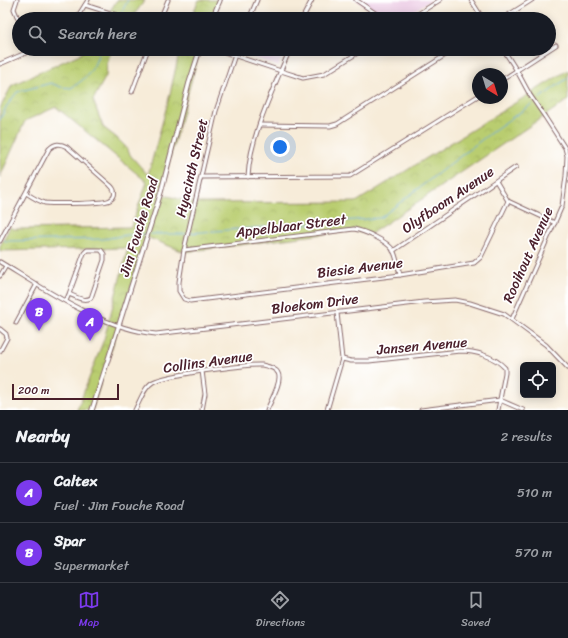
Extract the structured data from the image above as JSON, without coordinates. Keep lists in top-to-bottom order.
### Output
{
  "streets": {
    "street": [
      "Hyacinth Street",
      "Olyfboom Avenue",
      "Appelblaar Street",
      "Jim Fouche Road",
      "Rooihout Avenue",
      "Biesie Avenue",
      "Bloekom Drive",
      "Jansen Avenue",
      "Collins Avenue"
    ]
  },
  "crossings": [
    ["Hyacinth Street", "Appelblaar Street"],
    ["Hyacinth Street", "Biesie Avenue"],
    ["Olyfboom Avenue", "Appelblaar Street"],
    ["Jim Fouche Road", "Bloekom Drive"],
    ["Rooihout Avenue", "Bloekom Drive"]
  ],
  "scale_bar": "200 m",
  "north": "bottom right",
  "page": {
    "search": "Search here",
    "pins": ["B", "A"],
    "scale": "200 m",
    "heading": ["Nearby", "2 results"],
    "list": [
      {
        "mark": "A",
        "name": "Caltex",
        "note": "Fuel · Jim Fouche Road",
        "value": "510 m"
      },
      {
        "mark": "B",
        "name": "Spar",
        "note": "Supermarket",
        "value": "570 m"
      }
    ],
    "nav": ["Map", "Directions", "Saved"]
  }
}
